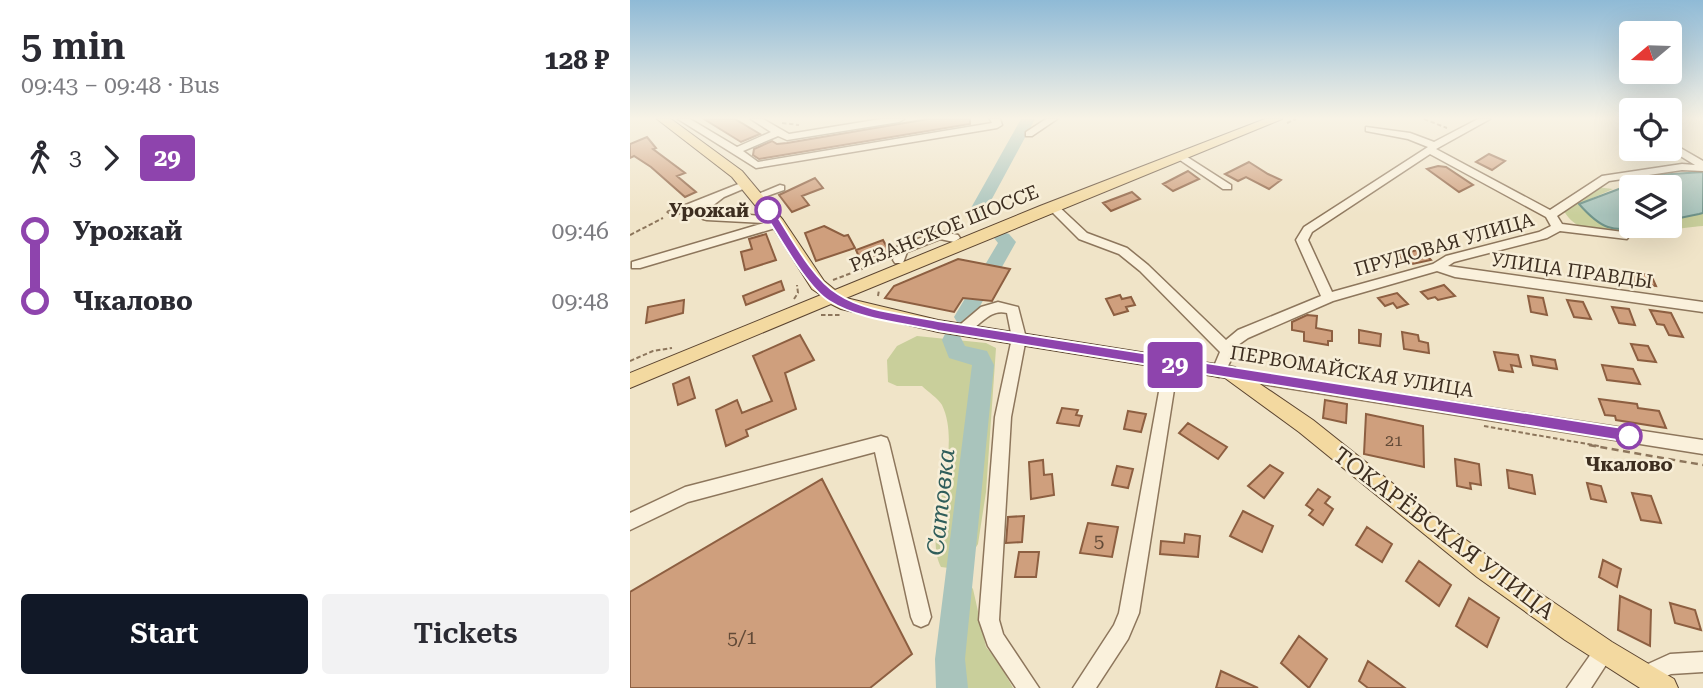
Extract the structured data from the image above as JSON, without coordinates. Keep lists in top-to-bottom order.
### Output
{
  "streets": {
    "main road": ["РЯЗАНСКОЕ ШОССЕ", "ПЕРВОМАЙСКАЯ УЛИЦА", "ТОКАРЁВСКАЯ УЛИЦА"],
    "street": ["ПРУДОВАЯ УЛИЦА", "УЛИЦА ПРАВДЫ"]
  },
  "crossings": [
    ["РЯЗАНСКОЕ ШОССЕ", "ПЕРВОМАЙСКАЯ УЛИЦА"],
    ["ПРУДОВАЯ УЛИЦА", "УЛИЦА ПРАВДЫ"],
    ["ПРУДОВАЯ УЛИЦА", "ПЕРВОМАЙСКАЯ УЛИЦА"],
    ["ПРУДОВАЯ УЛИЦА", "ТОКАРЁВСКАЯ УЛИЦА"],
    ["ПЕРВОМАЙСКАЯ УЛИЦА", "ТОКАРЁВСКАЯ УЛИЦА"]
  ],
  "water": ["Сатовка"],
  "places": ["Урожай", "Чкалово"],
  "lines": ["bus line 29"],
  "house_numbers": ["21", "5", "5/1"],
  "north": "left",
  "page": {
    "heading": ["5 min", "09:43 – 09:48 · Bus", "128 ₽"],
    "on_map": "29",
    "legs": ["3", "29"],
    "list": [
      {
        "name": "Урожай",
        "value": "09:46"
      },
      {
        "name": "Чкалово",
        "value": "09:48"
      }
    ],
    "buttons": ["Start", "Tickets"]
  }
}
